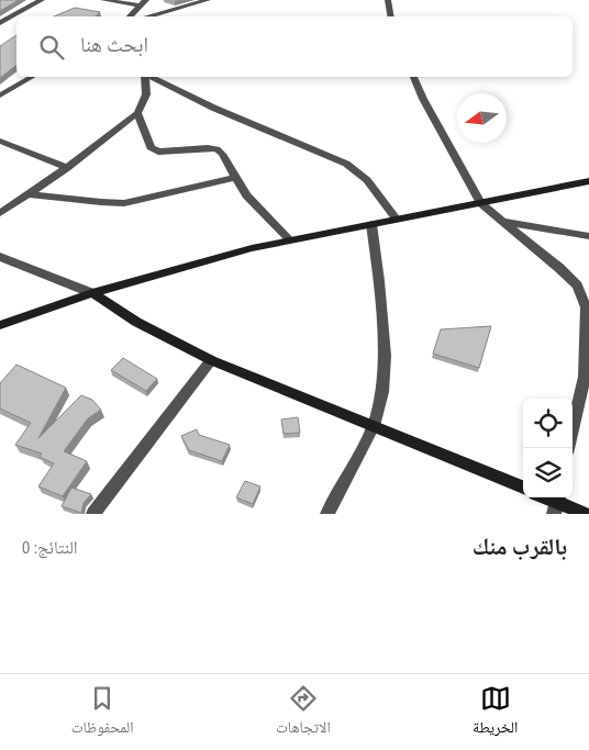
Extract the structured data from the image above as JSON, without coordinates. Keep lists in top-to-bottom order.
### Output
{
  "north": "left",
  "page": {
    "search": "ابحث هنا",
    "heading": ["بالقرب منك", "النتائج: 0"],
    "nav": ["الخريطة", "الاتجاهات", "المحفوظات"]
  }
}
